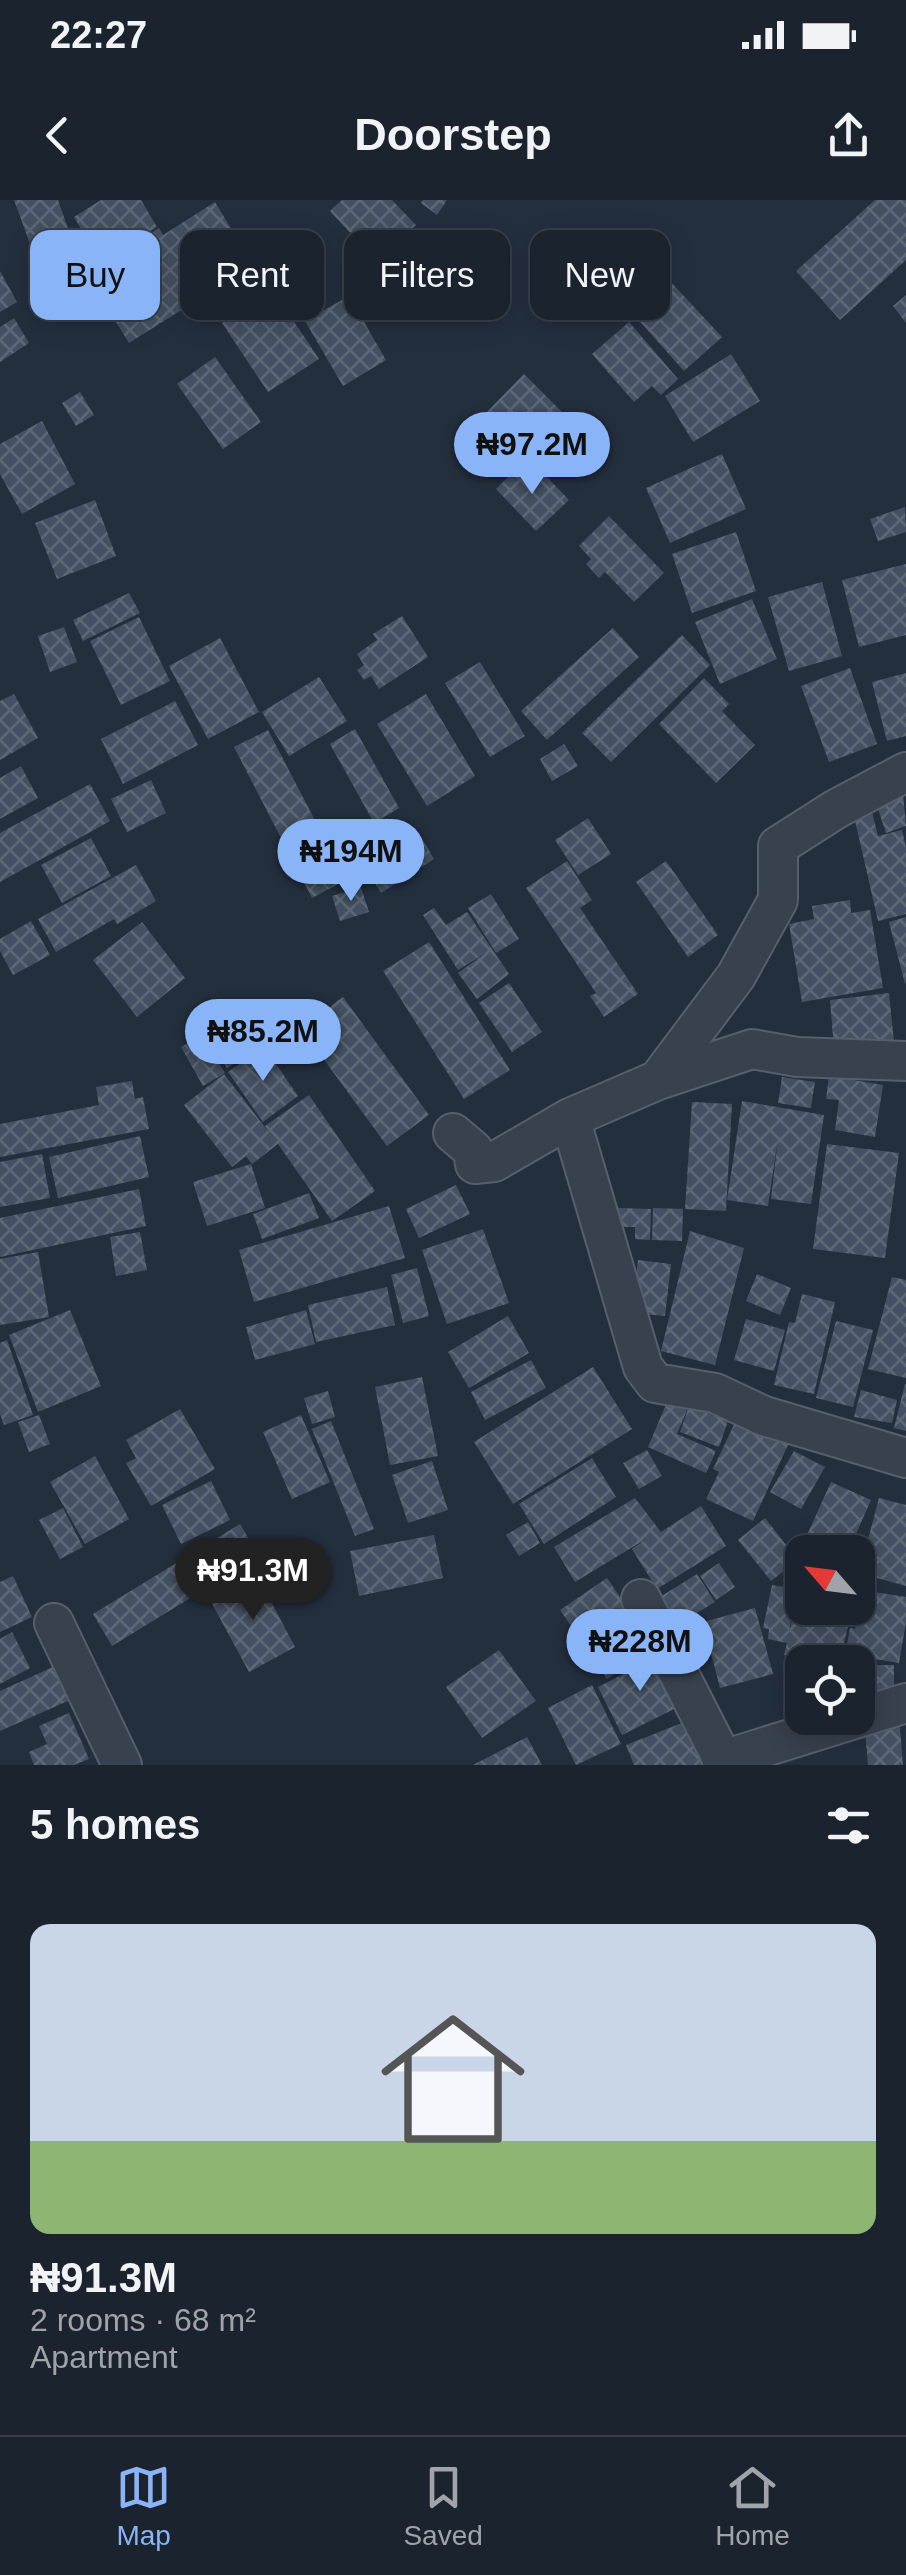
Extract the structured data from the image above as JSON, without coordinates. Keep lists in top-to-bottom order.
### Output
{
  "north": "top left",
  "page": {
    "status": "22:27",
    "header": "Doorstep",
    "chip": [
      "Buy",
      "Rent",
      "Filters",
      "New"
    ],
    "price": [
      "₦97.2M",
      "₦194M",
      "₦85.2M",
      "₦91.3M",
      "₦228M"
    ],
    "heading": "5 homes",
    "list": [
      {
        "name": "₦91.3M",
        "note": "2 rooms · 68 m² · Apartment"
      }
    ],
    "tabs": ["Map", "Saved", "Home"]
  }
}
